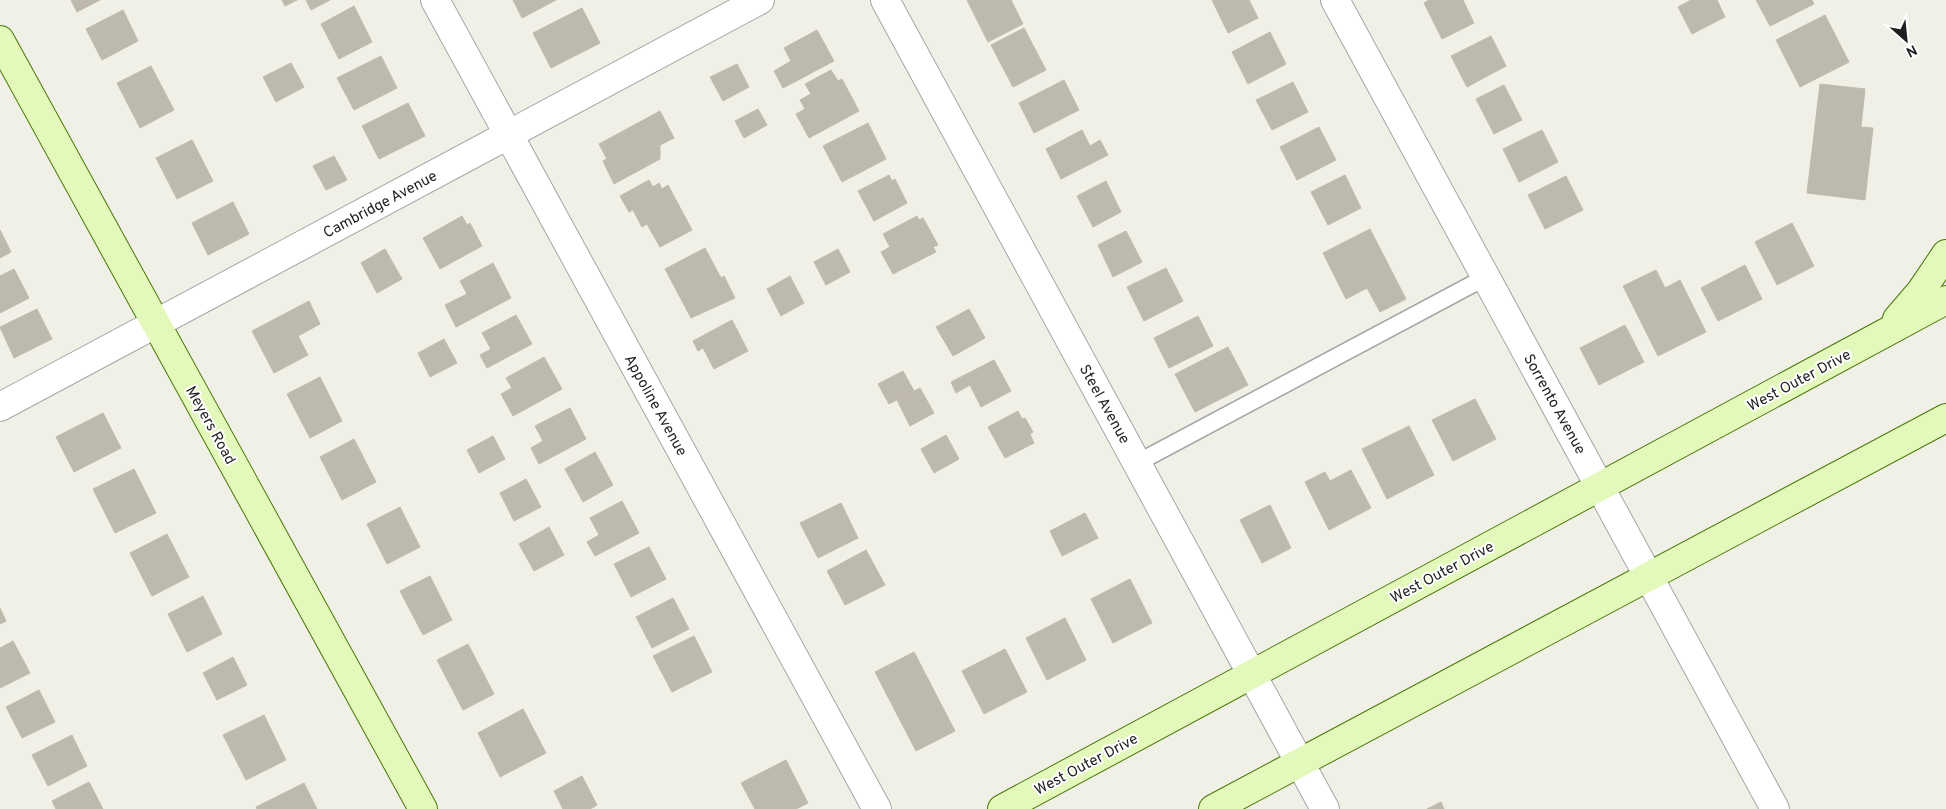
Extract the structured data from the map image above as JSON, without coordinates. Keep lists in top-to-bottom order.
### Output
{
  "streets": {
    "main road": ["West Outer Drive", "Meyers Road"],
    "street": [
      "Cambridge Avenue",
      "Steel Avenue",
      "Sorrento Avenue",
      "Appoline Avenue"
    ]
  },
  "crossings": [
    ["Cambridge Avenue", "Appoline Avenue"],
    ["Cambridge Avenue", "Meyers Road"],
    ["West Outer Drive", "Steel Avenue"],
    ["West Outer Drive", "Sorrento Avenue"]
  ],
  "north": "bottom right"
}
